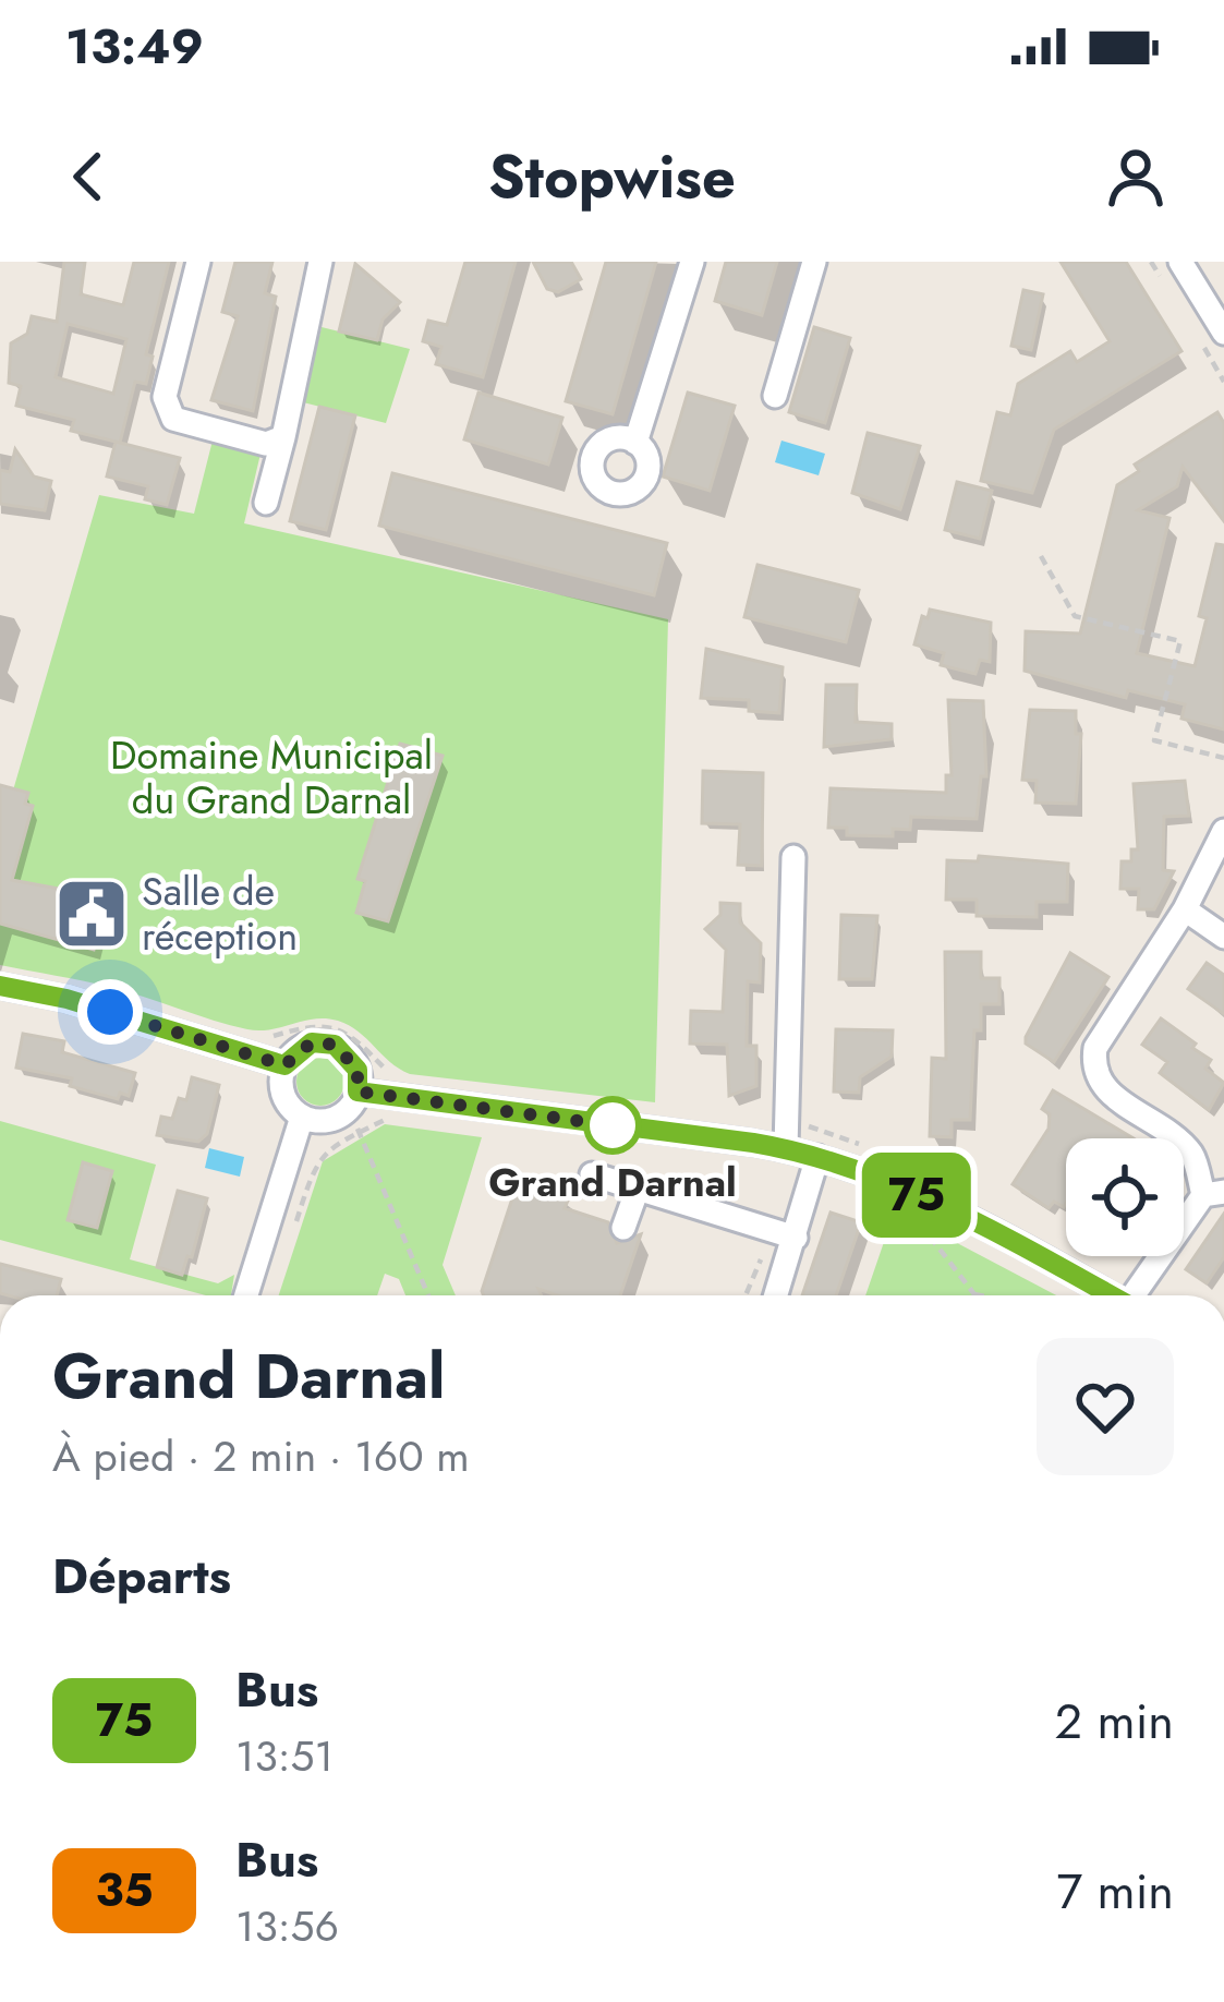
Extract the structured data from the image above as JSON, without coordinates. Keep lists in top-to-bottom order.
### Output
{
  "parks": ["Domaine Municipal du Grand Darnal"],
  "places": {
    "public building": ["Salle de réception"],
    "other": ["Grand Darnal"]
  },
  "lines": ["bus line 75"],
  "page": {
    "status": "13:49",
    "header": "Stopwise",
    "on_map": "75",
    "heading": [
      ["Grand Darnal", "À pied · 2 min · 160 m"],
      "Départs"
    ],
    "list": [
      {
        "mark": "75",
        "name": "Bus",
        "note": "13:51",
        "value": "2 min"
      },
      {
        "mark": "35",
        "name": "Bus",
        "note": "13:56",
        "value": "7 min"
      }
    ]
  }
}
